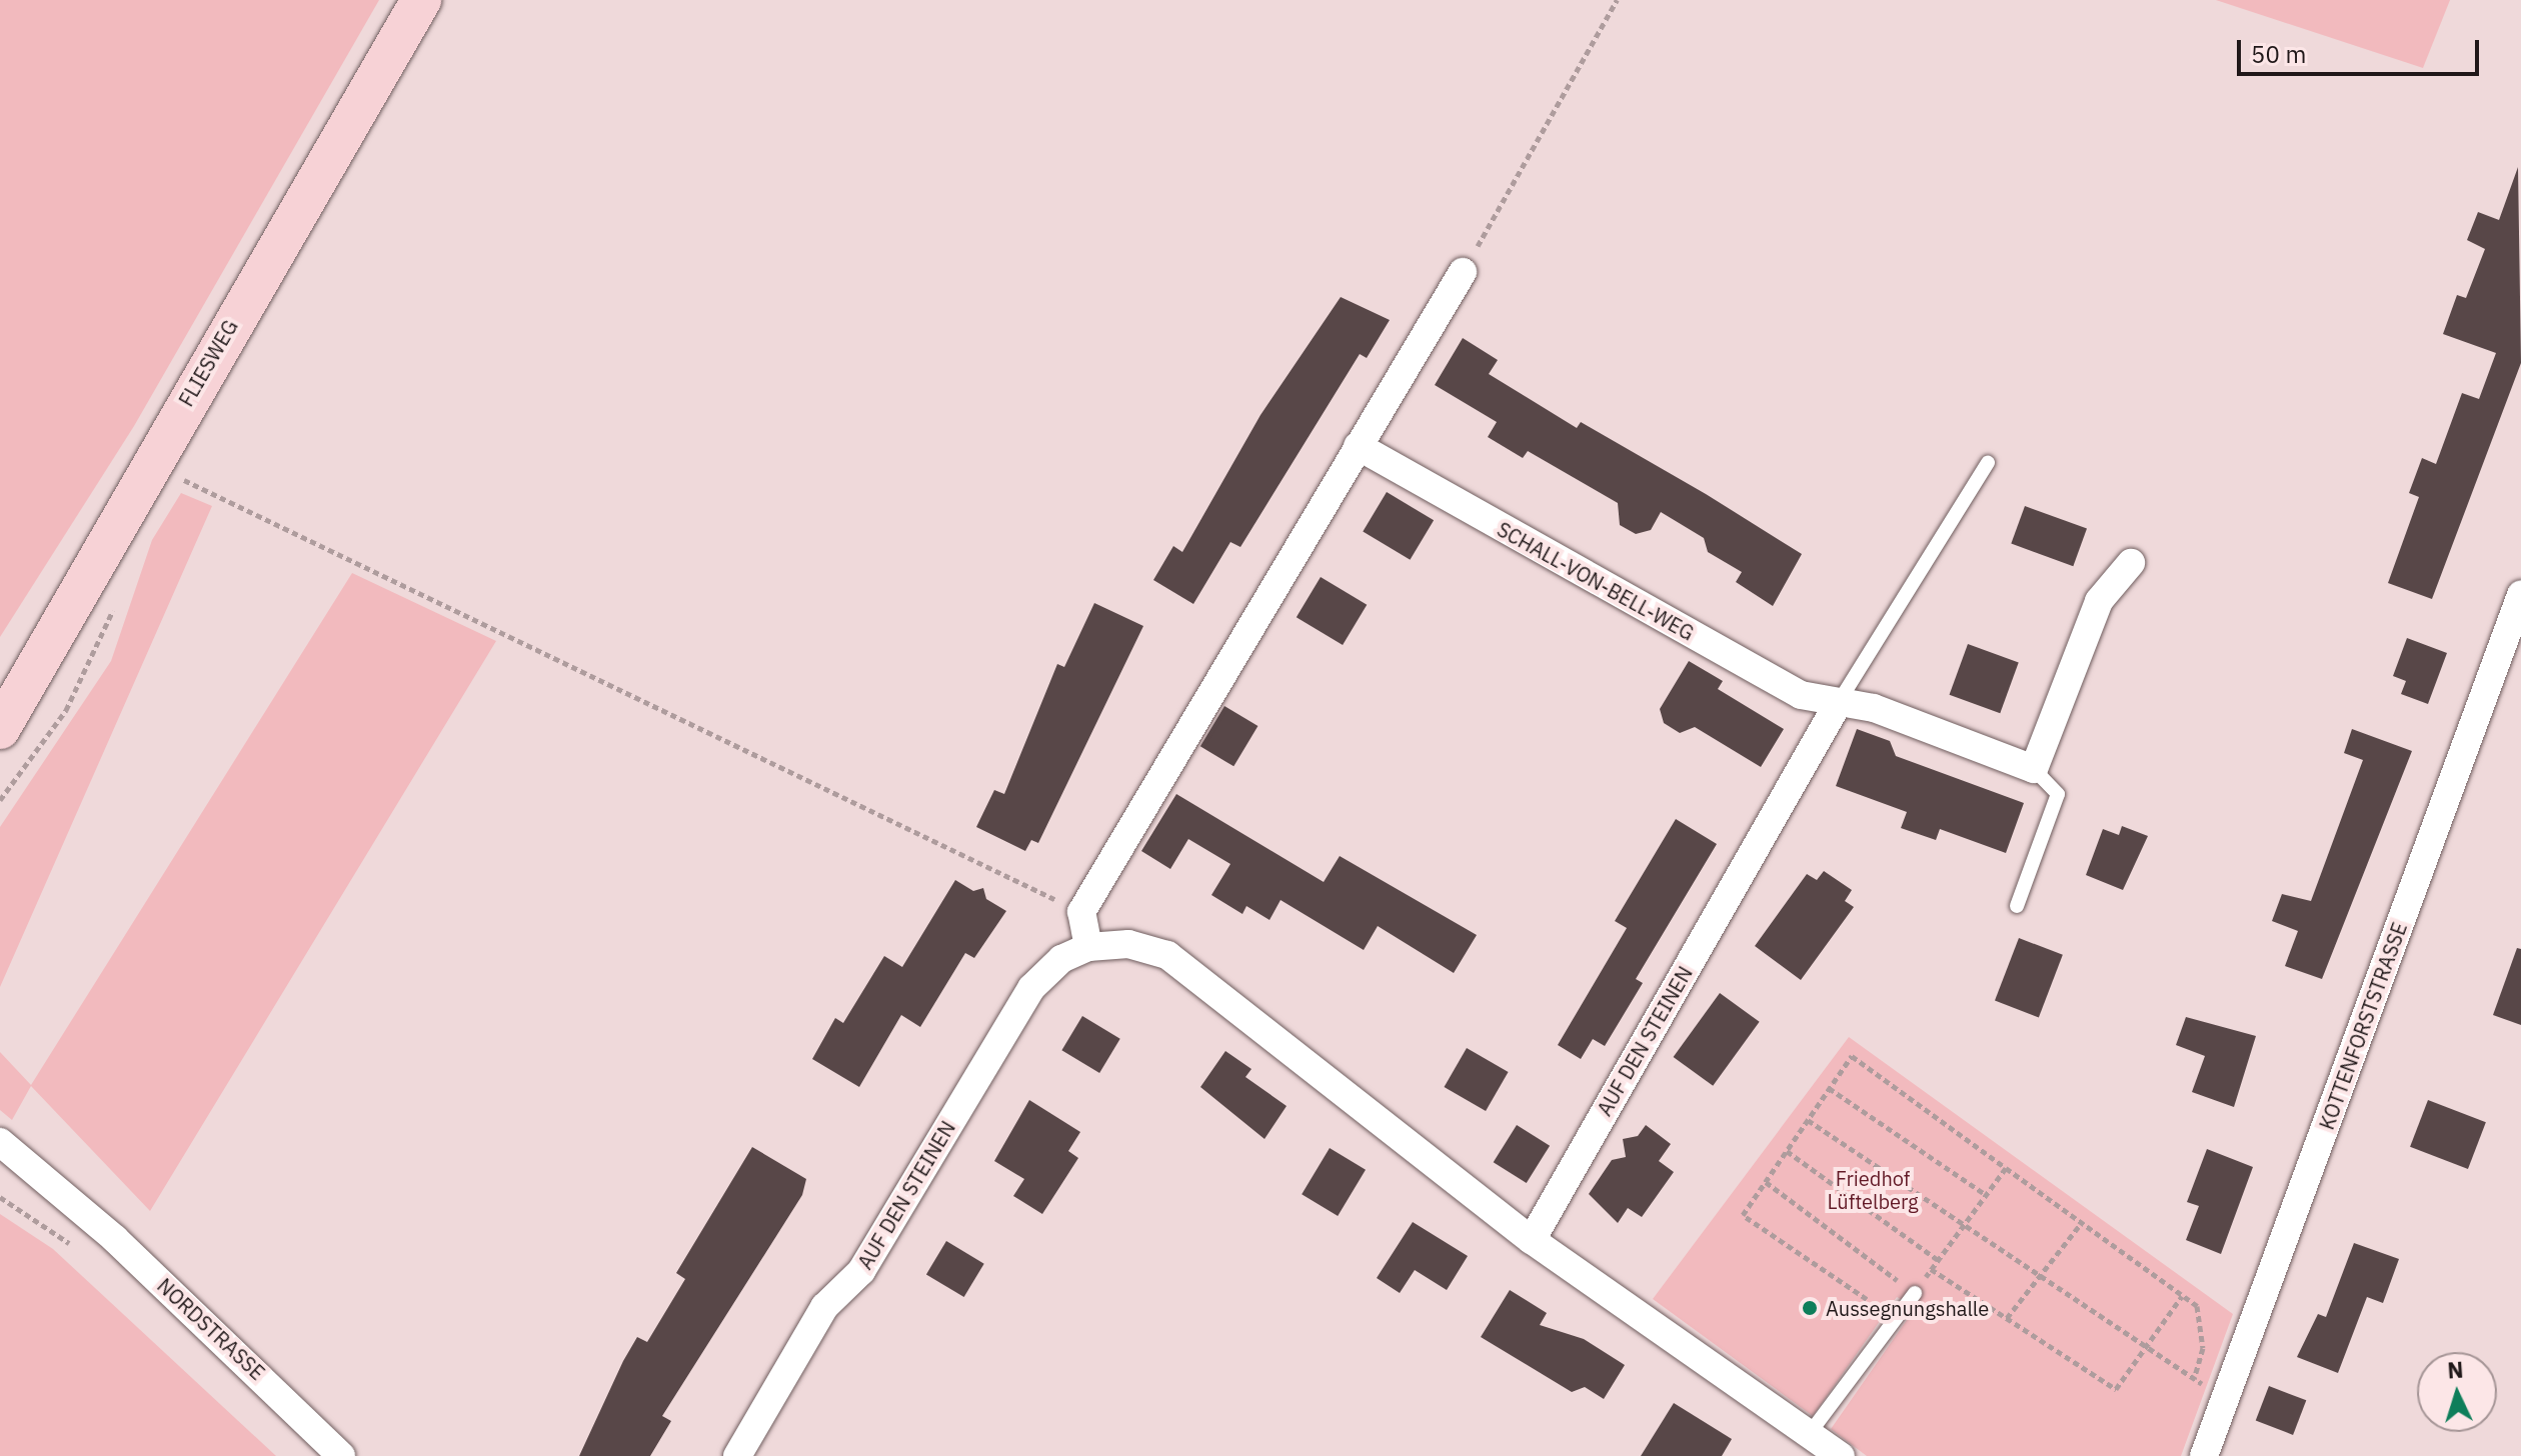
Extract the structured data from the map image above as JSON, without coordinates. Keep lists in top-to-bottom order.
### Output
{
  "streets": {
    "main road": ["FLIESWEG"],
    "street": [
      "SCHALL-VON-BELL-WEG",
      "KOTTENFORSTSTRASSE",
      "AUF DEN STEINEN",
      "NORDSTRASSE"
    ]
  },
  "crossings": [
    ["SCHALL-VON-BELL-WEG", "AUF DEN STEINEN"]
  ],
  "parks": ["Friedhof Lüftelberg"],
  "places": ["Aussegnungshalle"],
  "scale_bar": "50 m",
  "north": "top"
}
